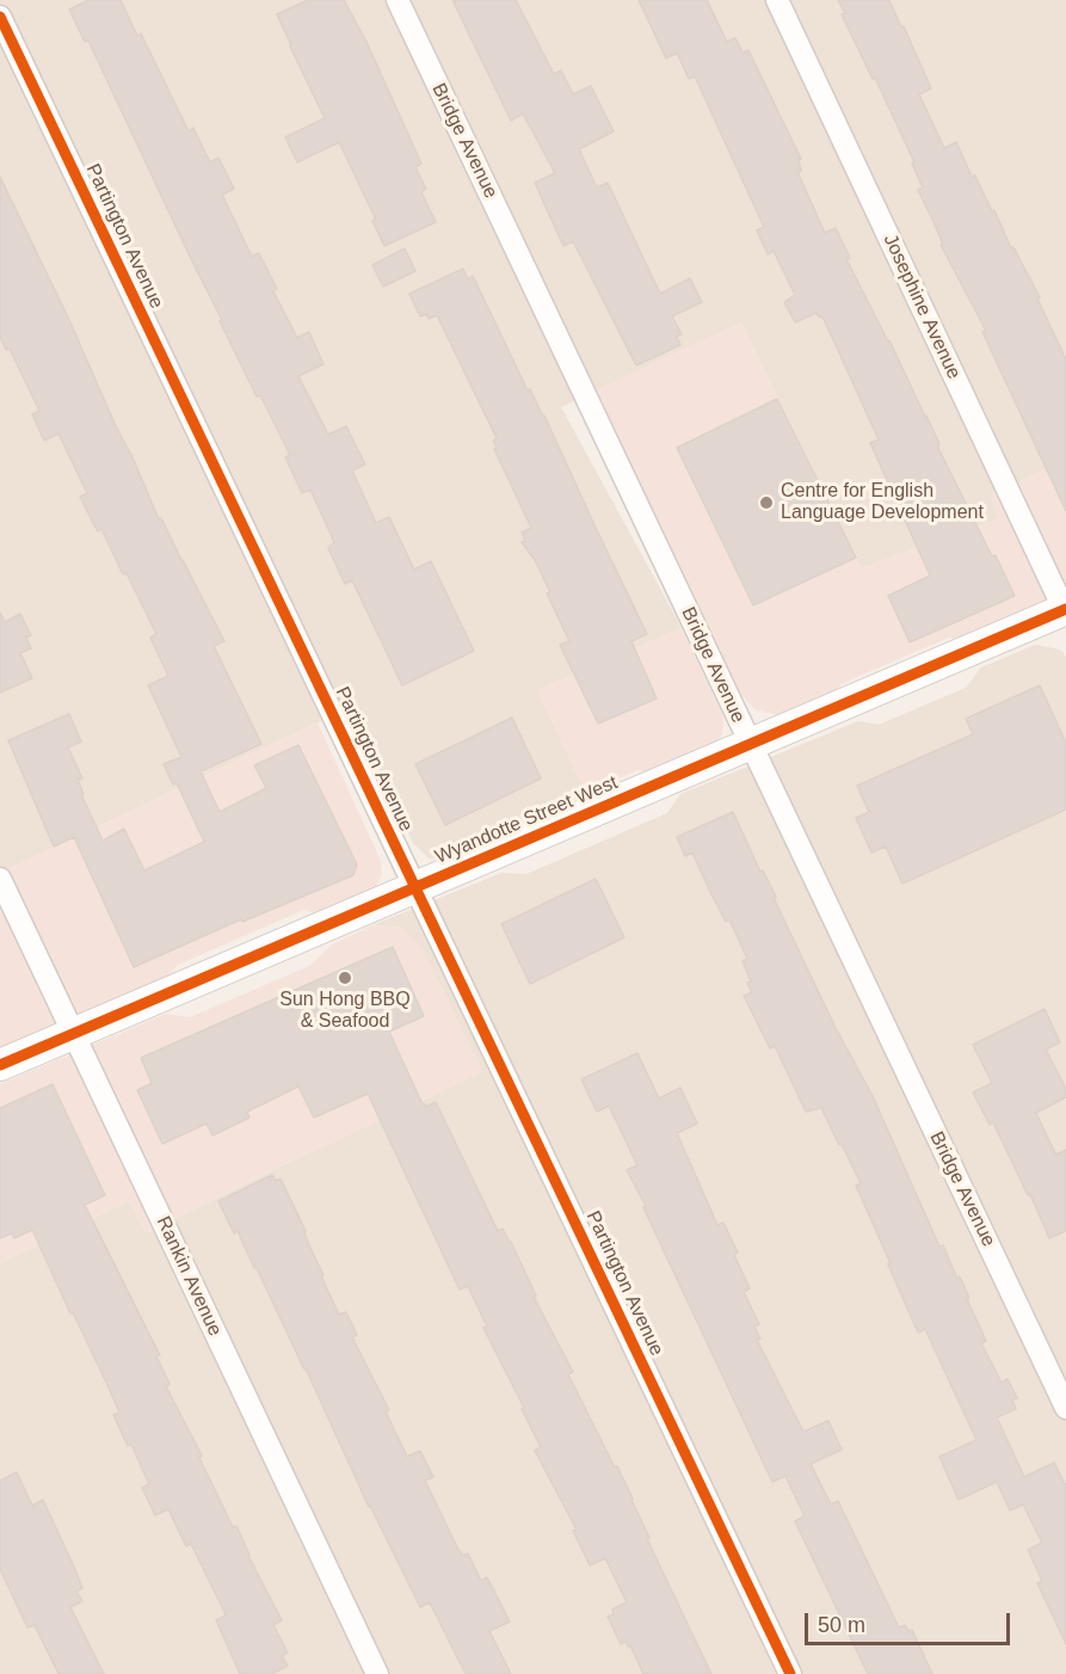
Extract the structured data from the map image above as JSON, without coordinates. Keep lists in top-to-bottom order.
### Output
{
  "streets": {
    "main road": ["Wyandotte Street West"],
    "street": [
      "Bridge Avenue",
      "Partington Avenue",
      "Josephine Avenue",
      "Rankin Avenue"
    ]
  },
  "crossings": [
    ["Bridge Avenue", "Wyandotte Street West"],
    ["Partington Avenue", "Wyandotte Street West"],
    ["Josephine Avenue", "Wyandotte Street West"],
    ["Wyandotte Street West", "Rankin Avenue"]
  ],
  "places": ["Centre for English Language Development", "Sun Hong BBQ & Seafood"],
  "scale_bar": "50 m"
}
